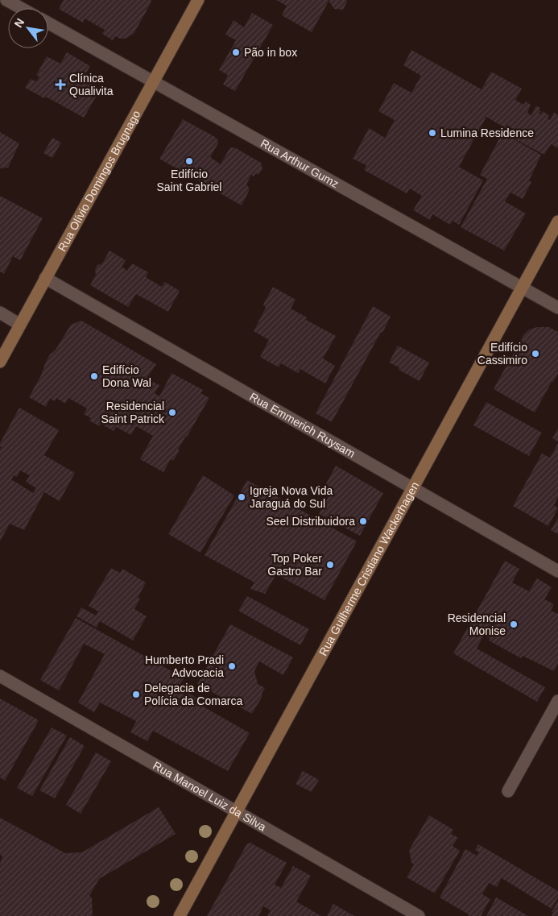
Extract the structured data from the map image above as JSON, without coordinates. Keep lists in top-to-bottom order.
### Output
{
  "streets": {
    "street": [
      "Rua Arthur Gumz",
      "Rua Olívio Domingos Brugnago",
      "Rua Emmerich Ruysam",
      "Rua Guilherme Cristiano Wackerhagen",
      "Rua Manoel Luiz da Silva"
    ]
  },
  "crossings": [
    ["Rua Arthur Gumz", "Rua Olívio Domingos Brugnago"],
    ["Rua Arthur Gumz", "Rua Guilherme Cristiano Wackerhagen"],
    ["Rua Olívio Domingos Brugnago", "Rua Emmerich Ruysam"],
    ["Rua Emmerich Ruysam", "Rua Guilherme Cristiano Wackerhagen"],
    ["Rua Guilherme Cristiano Wackerhagen", "Rua Manoel Luiz da Silva"]
  ],
  "places": {
    "other": [
      "Pão in box",
      "Lumina Residence",
      "Edifício Saint Gabriel",
      "Edifício Cassimiro",
      "Edifício Dona Wal",
      "Residencial Saint Patrick",
      "Igreja Nova Vida Jaraguá do Sul",
      "Seel Distribuidora",
      "Top Poker Gastro Bar",
      "Residencial Monise",
      "Humberto Pradi Advocacia",
      "Delegacia de Polícia da Comarca"
    ],
    "health": ["Clínica Qualivita"]
  },
  "north": "top left"
}
